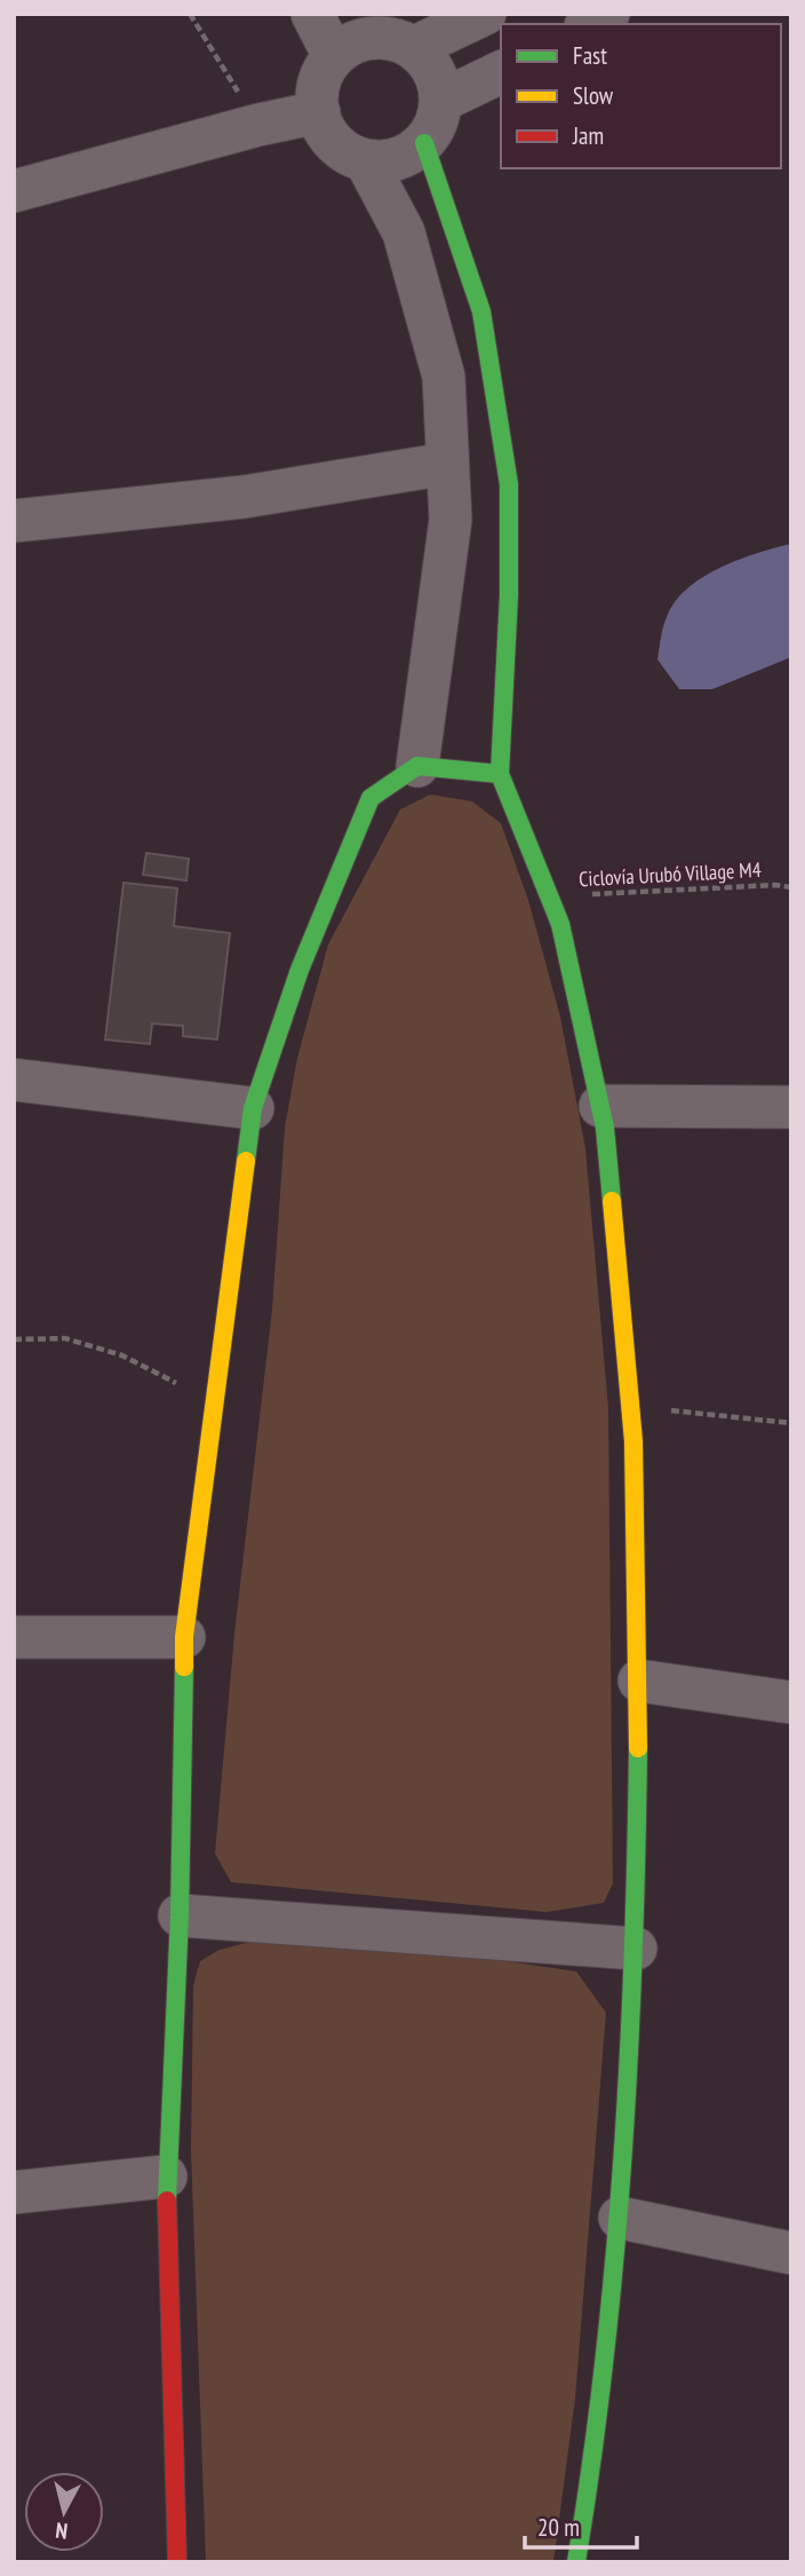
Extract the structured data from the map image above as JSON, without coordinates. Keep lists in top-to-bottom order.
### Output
{
  "streets": {
    "path": ["Ciclovía Urubó Village M4"]
  },
  "legend": ["Fast", "Slow", "Jam"],
  "scale_bar": "20 m",
  "north": "bottom"
}
